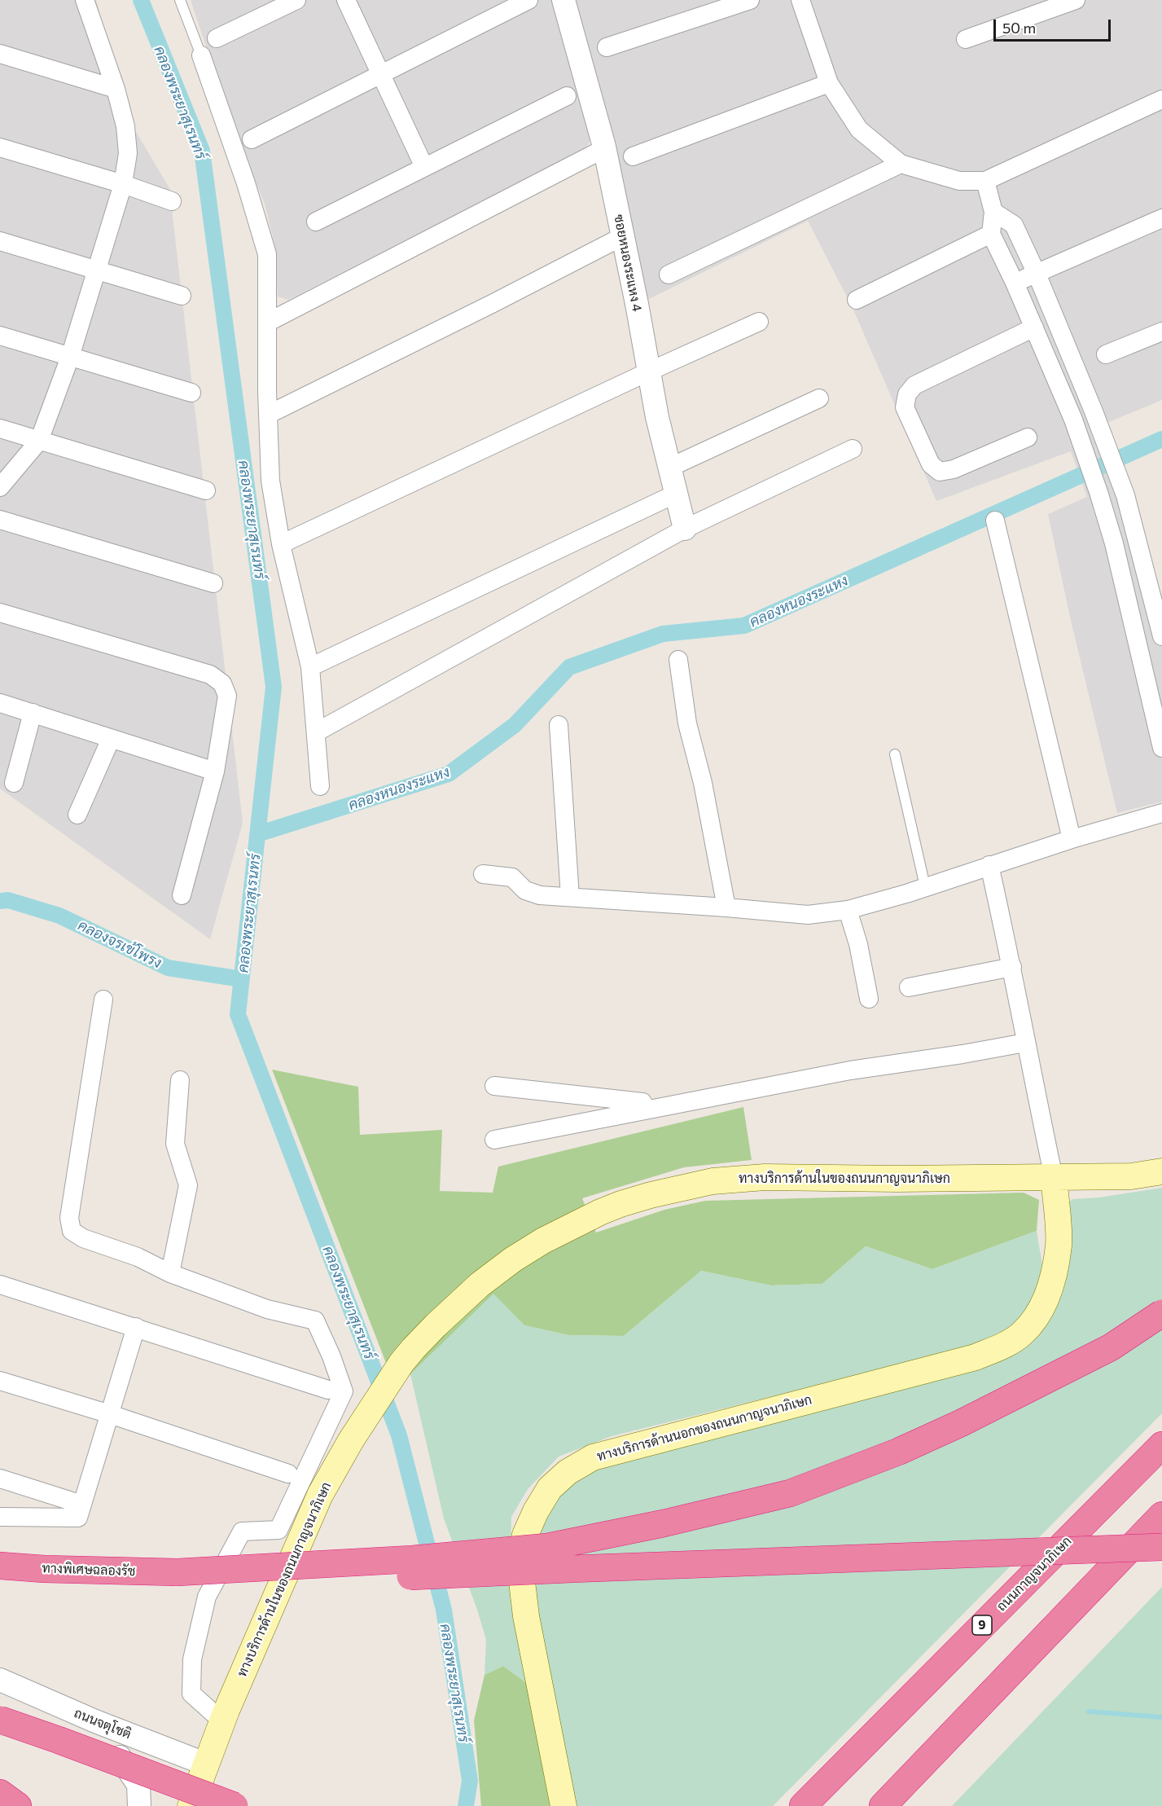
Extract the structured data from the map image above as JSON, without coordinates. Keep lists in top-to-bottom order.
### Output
{
  "streets": {
    "highway": ["ทางพิเศษฉลองรัช", "ถนนกาญจนาภิเษก", "9"],
    "main road": ["ทางบริการด้านในของถนนกาญจนาภิเษก", "ทางบริการด้านนอกของถนนกาญจนาภิเษก"],
    "street": ["ซอยหนองระแหง 4", "ถนนจตุโชติ"]
  },
  "crossings": [
    ["ทางบริการด้านในของถนนกาญจนาภิเษก", "ทางบริการด้านนอกของถนนกาญจนาภิเษก"],
    ["ทางบริการด้านในของถนนกาญจนาภิเษก", "ถนนจตุโชติ"]
  ],
  "water": ["คลองพระยาสุเรนทร์", "คลองหนองระแหง", "คลองจรเข้โพรง"],
  "scale_bar": "50 m"
}
